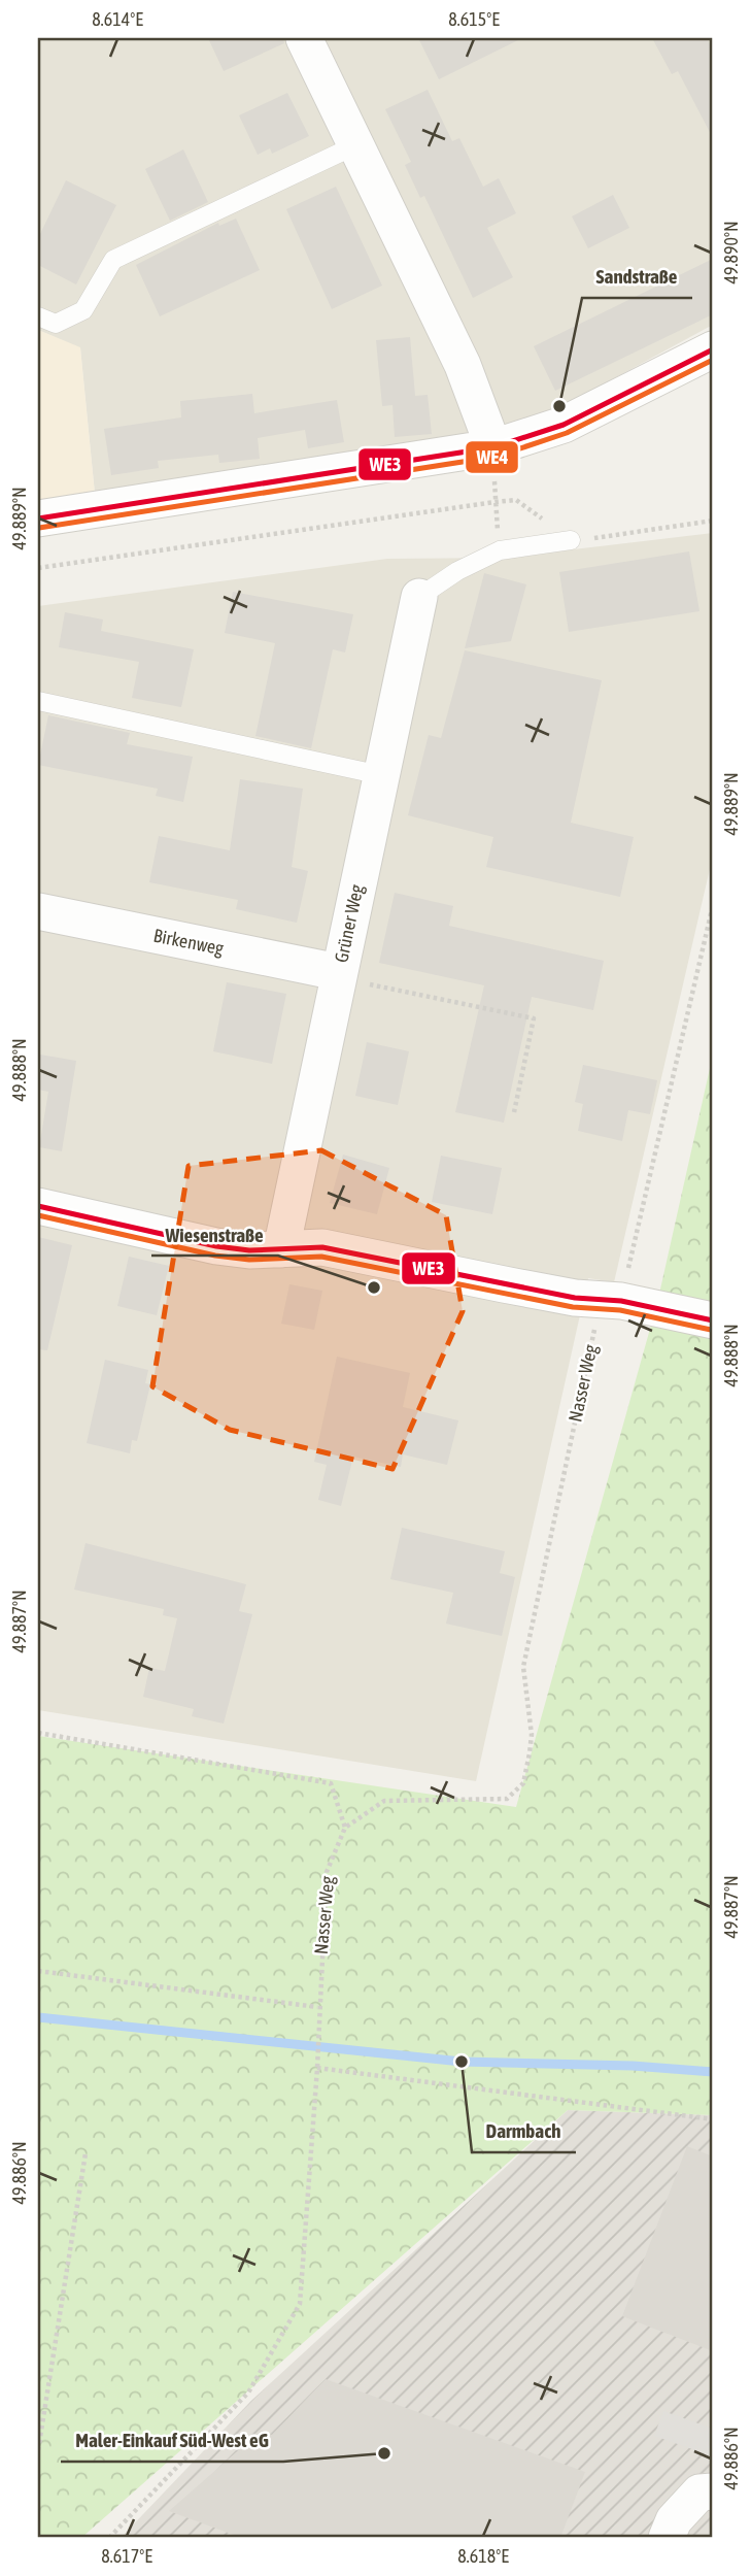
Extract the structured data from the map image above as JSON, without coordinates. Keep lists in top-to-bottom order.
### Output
{
  "streets": {
    "street": ["Grüner Weg", "Birkenweg"],
    "path": ["Nasser Weg"]
  },
  "crossings": [
    ["Grüner Weg", "Birkenweg"]
  ],
  "places": [
    "Sandstraße",
    "Wiesenstraße",
    "Darmbach",
    "Maler-Einkauf Süd-West eG"
  ],
  "lines": ["transit line WE3", "transit line WE4"],
  "coordinates": [
    "8.614°E",
    "8.615°E",
    "49.890°N",
    "49.889°N",
    "49.888°N",
    "49.887°N",
    "49.886°N",
    "8.617°E",
    "8.618°E"
  ]
}
